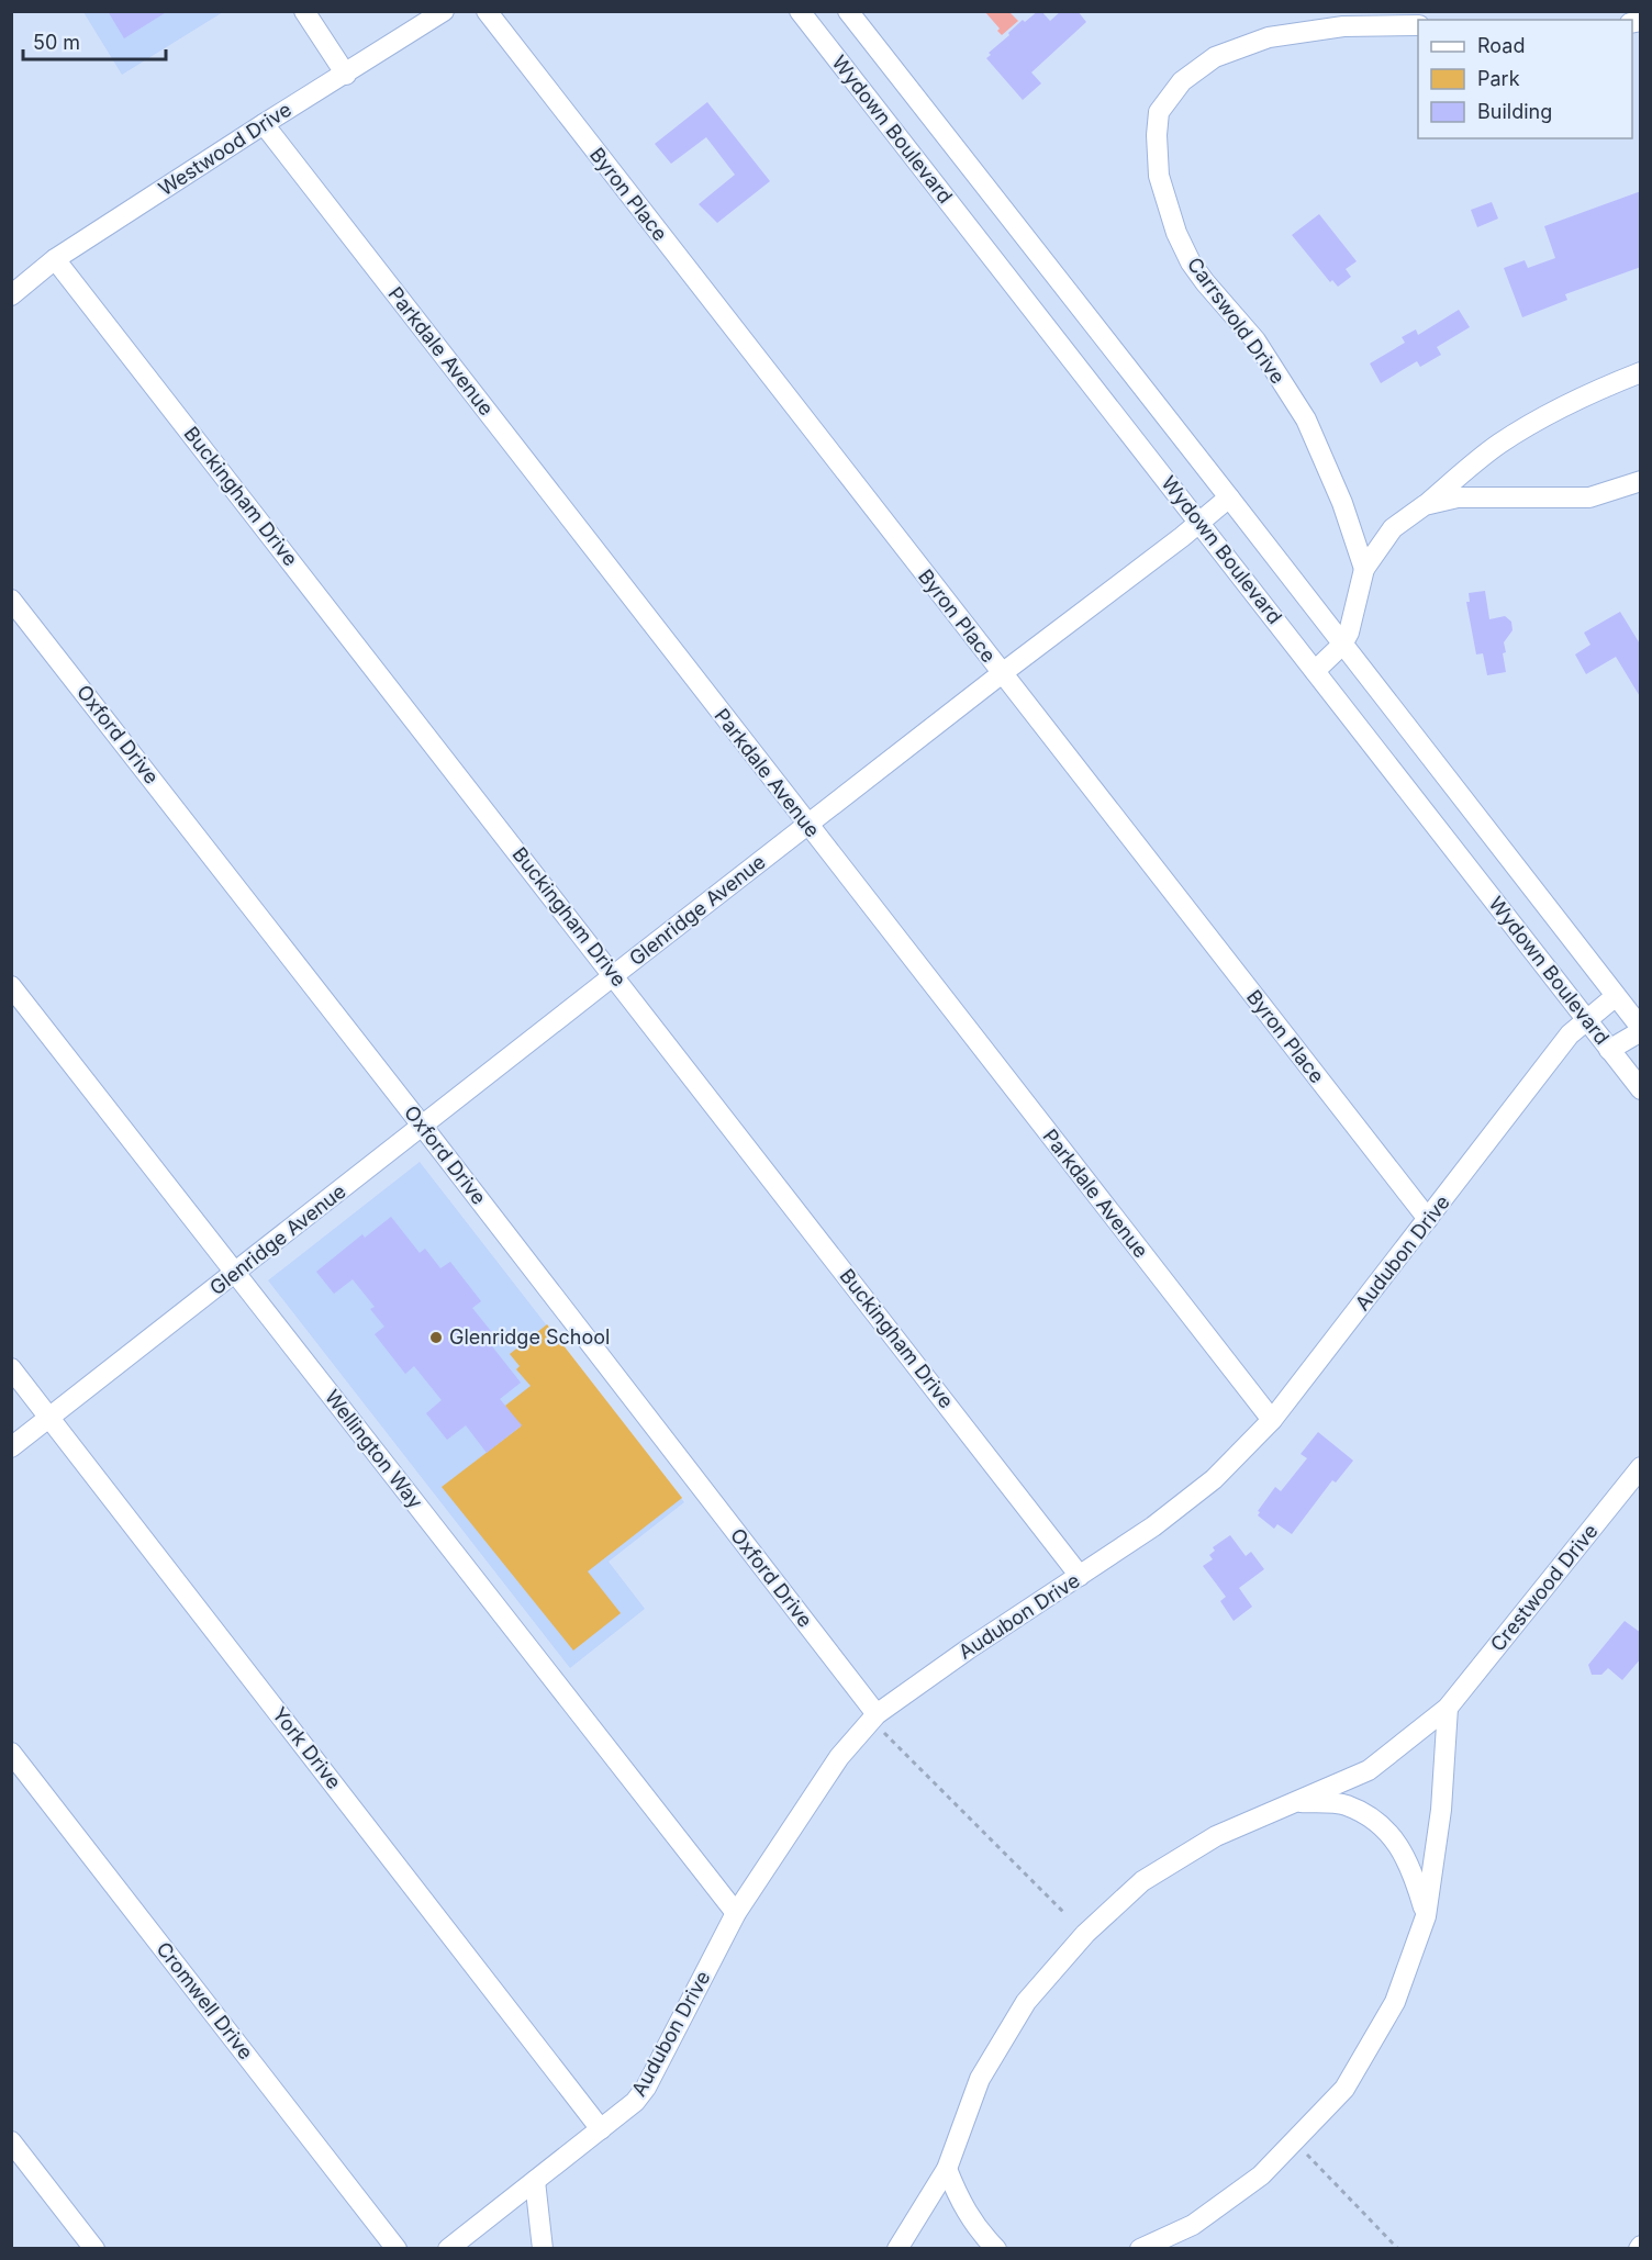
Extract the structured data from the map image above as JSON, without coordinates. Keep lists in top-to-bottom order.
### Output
{
  "streets": {
    "street": [
      "Wydown Boulevard",
      "Westwood Drive",
      "Byron Place",
      "Carrswold Drive",
      "Parkdale Avenue",
      "Buckingham Drive",
      "Oxford Drive",
      "Glenridge Avenue",
      "Audubon Drive",
      "Wellington Way",
      "Crestwood Drive",
      "York Drive",
      "Cromwell Drive"
    ]
  },
  "crossings": [
    ["Wydown Boulevard", "Glenridge Avenue"],
    ["Wydown Boulevard", "Audubon Drive"],
    ["Westwood Drive", "Parkdale Avenue"],
    ["Westwood Drive", "Buckingham Drive"],
    ["Byron Place", "Glenridge Avenue"],
    ["Byron Place", "Audubon Drive"],
    ["Parkdale Avenue", "Glenridge Avenue"],
    ["Parkdale Avenue", "Audubon Drive"],
    ["Buckingham Drive", "Glenridge Avenue"],
    ["Buckingham Drive", "Audubon Drive"],
    ["Oxford Drive", "Glenridge Avenue"],
    ["Oxford Drive", "Audubon Drive"],
    ["Glenridge Avenue", "Wellington Way"],
    ["Glenridge Avenue", "York Drive"],
    ["Audubon Drive", "Wellington Way"],
    ["Audubon Drive", "York Drive"]
  ],
  "places": ["Glenridge School"],
  "legend": ["Road", "Park", "Building"],
  "scale_bar": "50 m"
}
